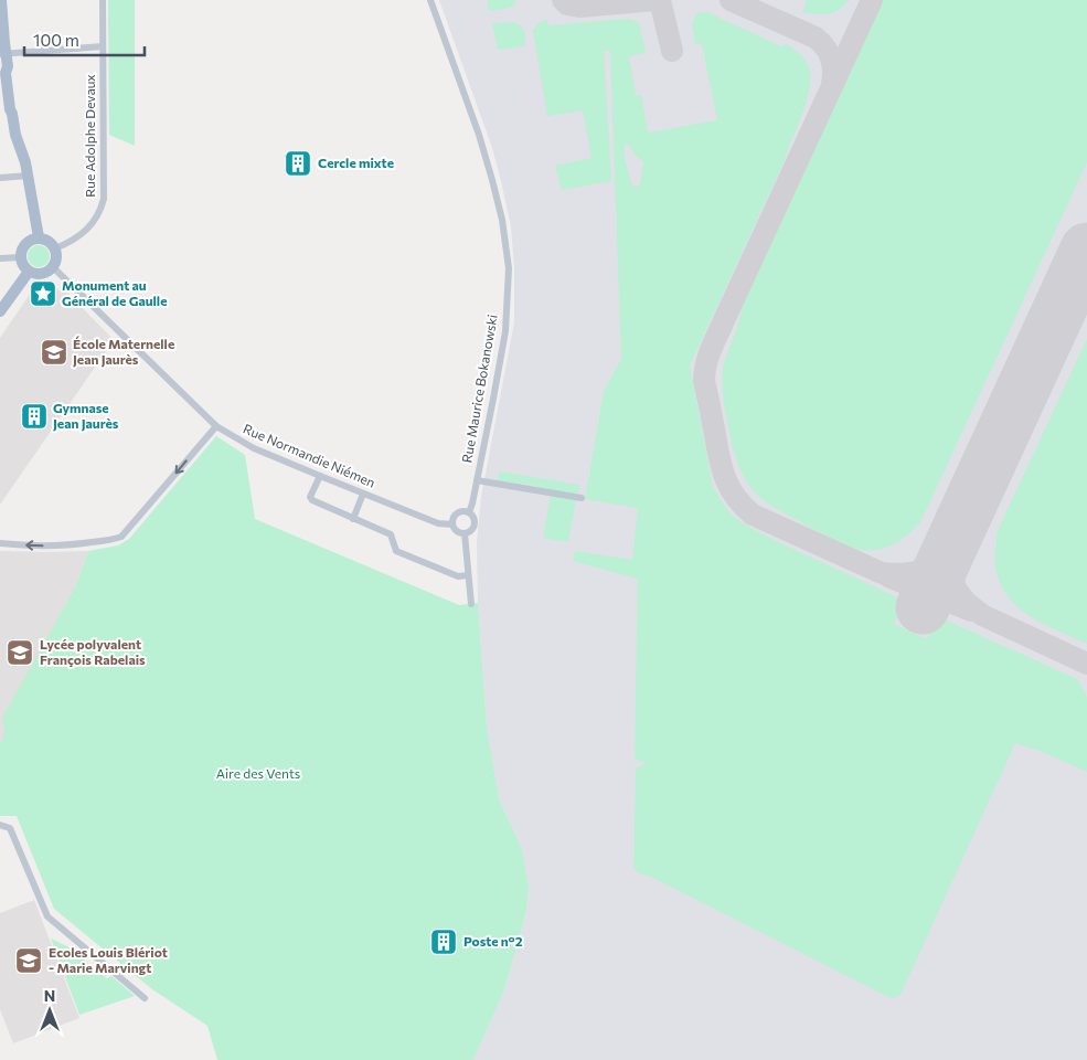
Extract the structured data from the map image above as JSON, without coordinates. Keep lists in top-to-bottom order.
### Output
{
  "streets": {
    "street": ["Rue Adolphe Devaux", "Rue Maurice Bokanowski", "Rue Normandie Niémen"]
  },
  "crossings": [
    ["Rue Adolphe Devaux", "Rue Normandie Niémen"],
    ["Rue Maurice Bokanowski", "Rue Normandie Niémen"]
  ],
  "parks": ["Aire des Vents"],
  "places": {
    "building": ["Cercle mixte", "Gymnase Jean Jaurès", "Poste n°2"],
    "place": ["Monument au Général de Gaulle"],
    "school or university": ["École Maternelle Jean Jaurès", "Lycée polyvalent François Rabelais", "Ecoles Louis Blériot - Marie Marvingt"]
  },
  "scale_bar": "100 m",
  "north": "top"
}
